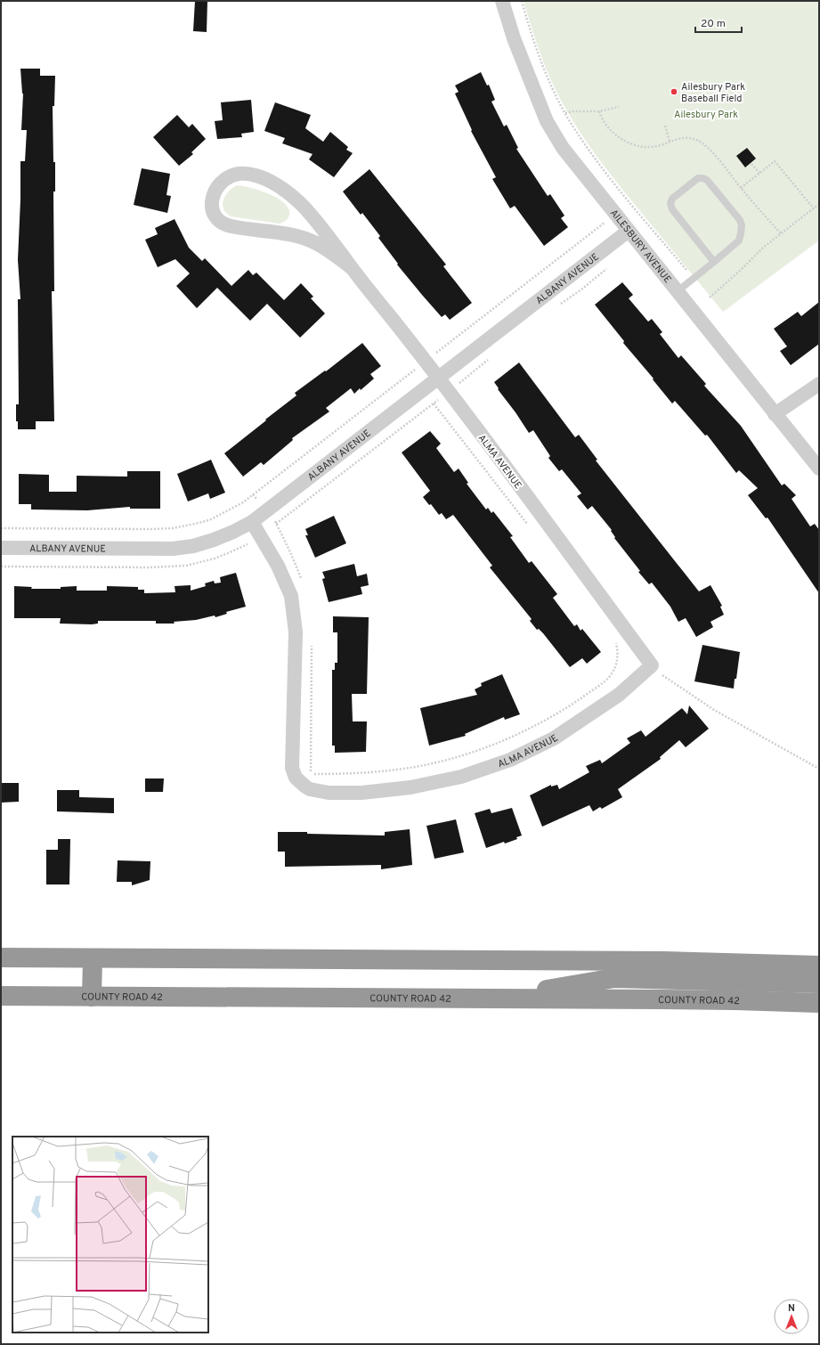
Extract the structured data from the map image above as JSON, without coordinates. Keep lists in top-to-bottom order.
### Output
{
  "streets": {
    "highway": ["COUNTY ROAD 42"],
    "street": ["AILESBURY AVENUE", "ALBANY AVENUE", "ALMA AVENUE"]
  },
  "crossings": [
    ["AILESBURY AVENUE", "ALBANY AVENUE"],
    ["ALBANY AVENUE", "ALMA AVENUE"]
  ],
  "parks": ["Ailesbury Park"],
  "places": ["Ailesbury Park Baseball Field"],
  "scale_bar": "20 m",
  "north": "top"
}
